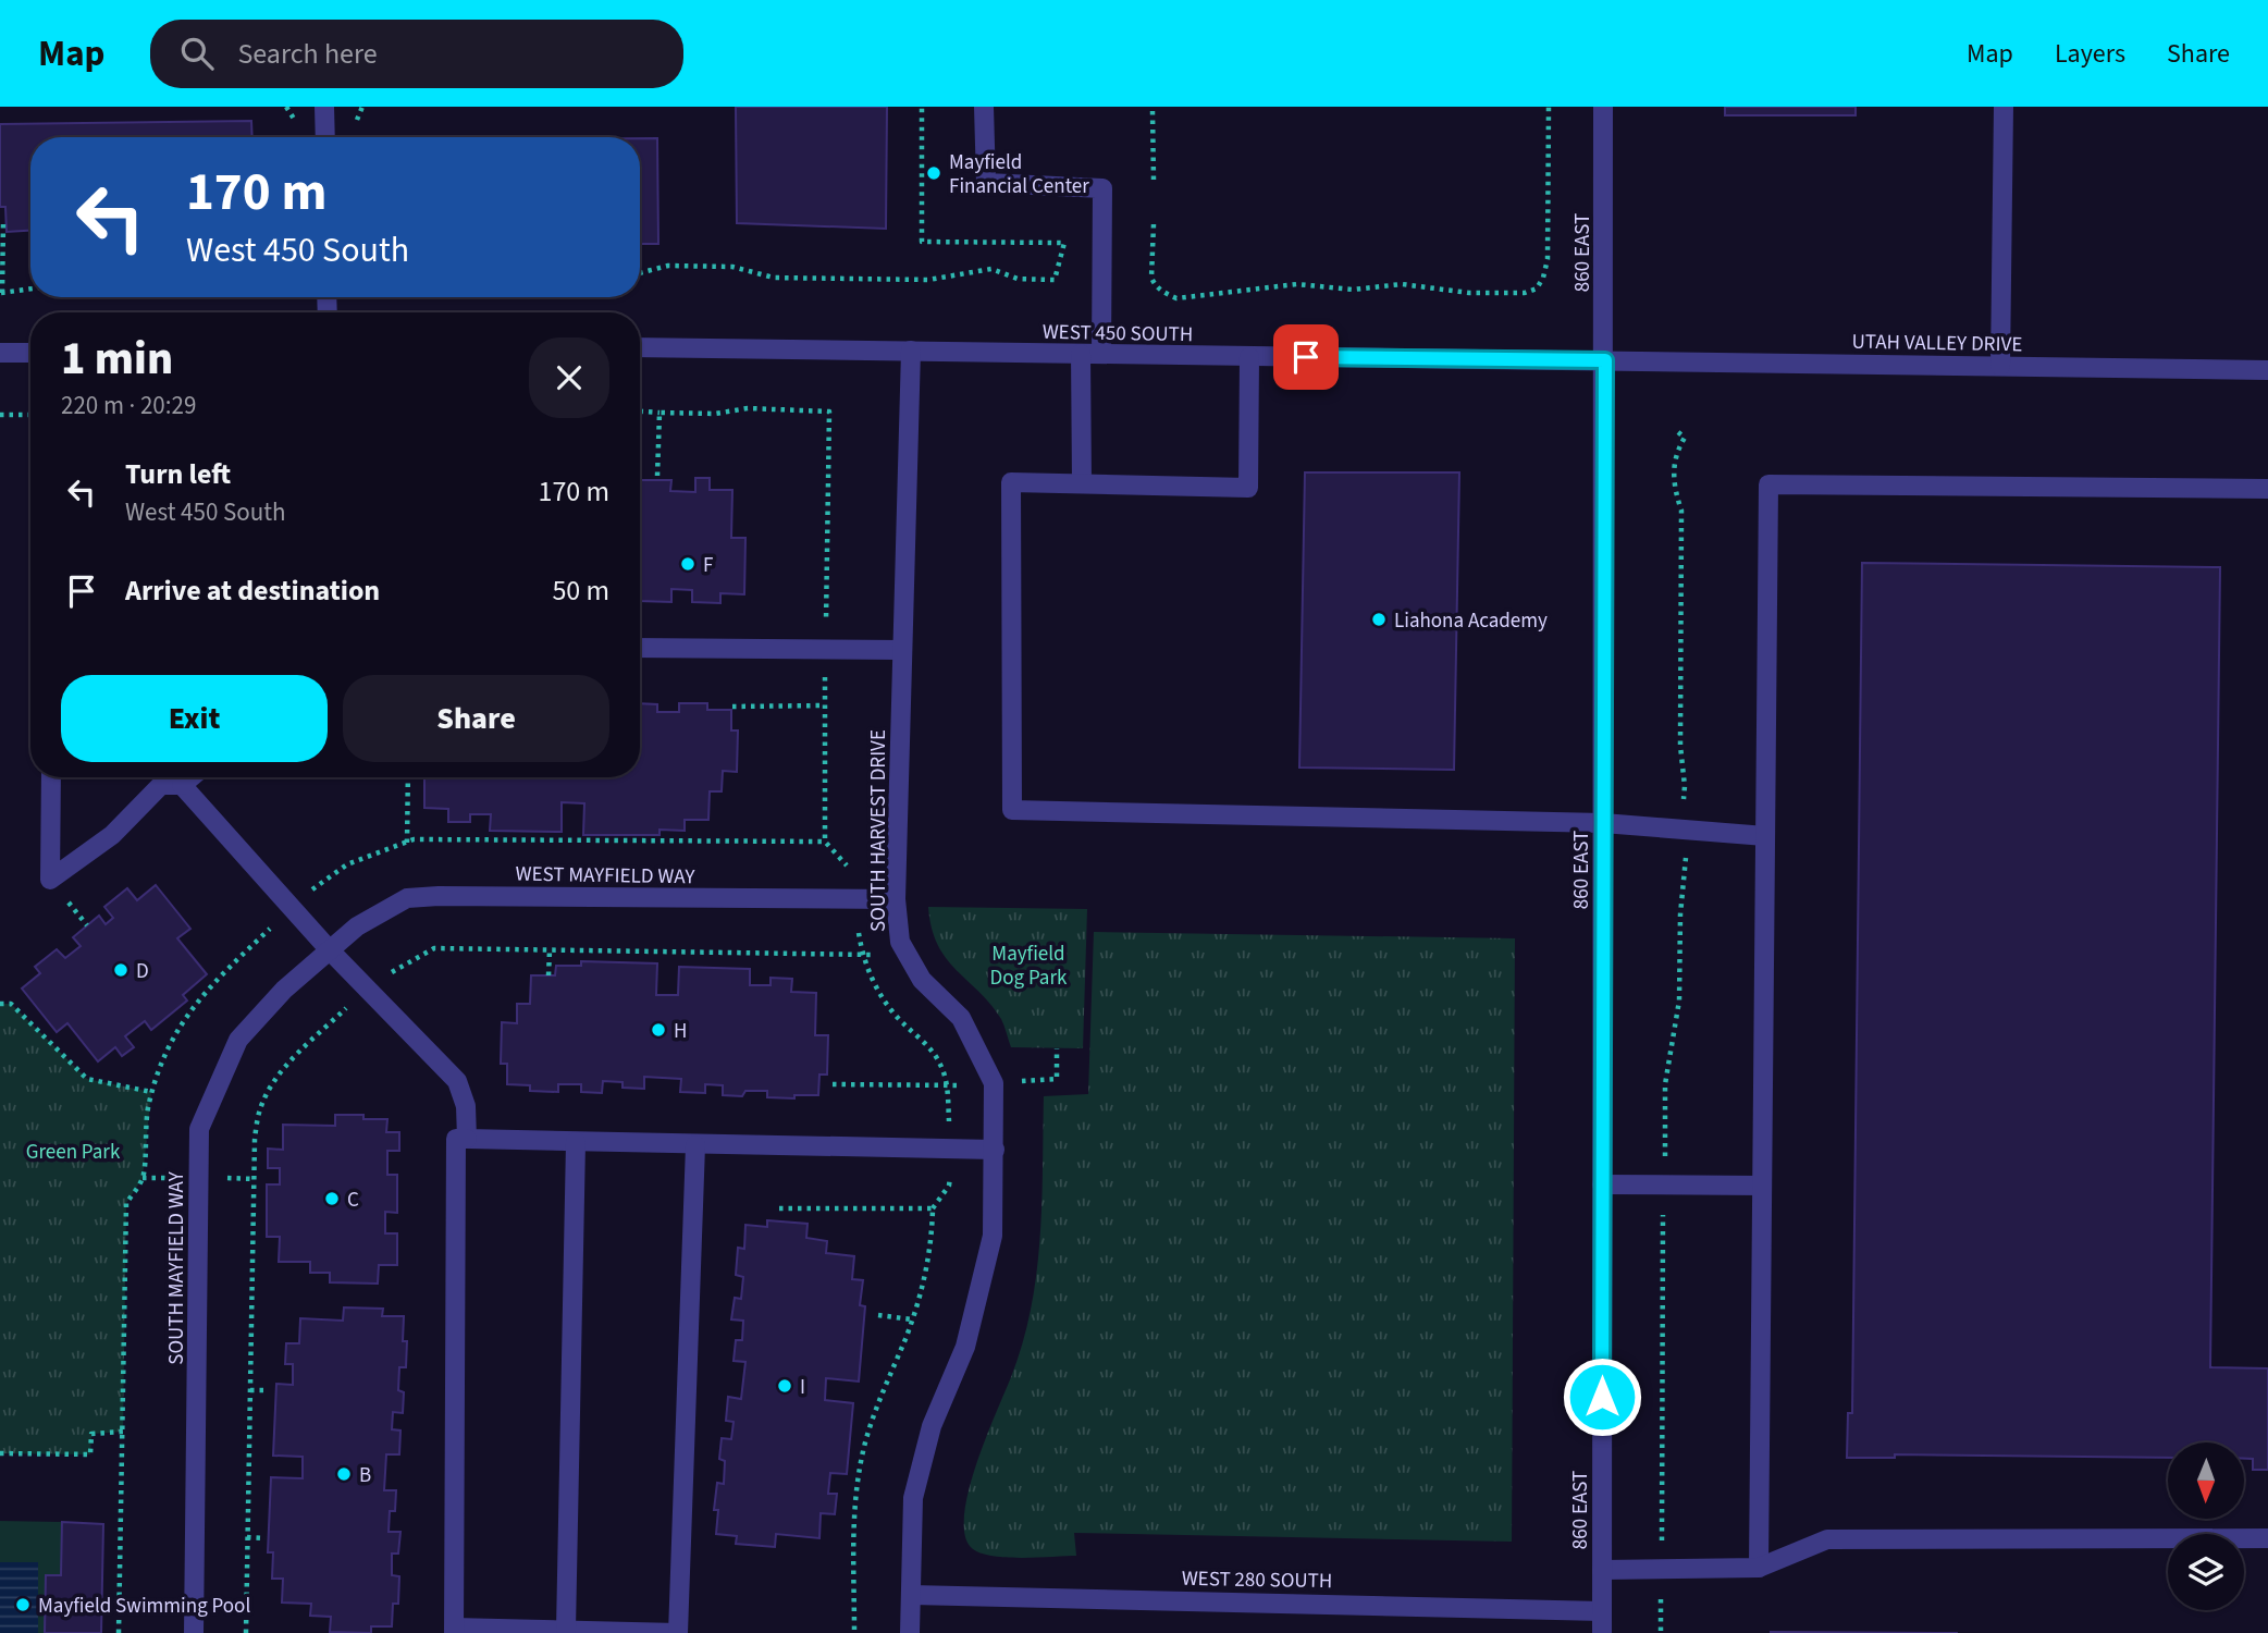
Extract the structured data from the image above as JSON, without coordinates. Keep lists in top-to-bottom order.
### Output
{
  "streets": {
    "street": [
      "860 EAST",
      "WEST 450 SOUTH",
      "UTAH VALLEY DRIVE",
      "SOUTH HARVEST DRIVE",
      "WEST MAYFIELD WAY",
      "SOUTH MAYFIELD WAY",
      "WEST 280 SOUTH"
    ]
  },
  "crossings": [
    ["860 EAST", "WEST 450 SOUTH"],
    ["860 EAST", "UTAH VALLEY DRIVE"],
    ["860 EAST", "WEST 280 SOUTH"],
    ["WEST 450 SOUTH", "UTAH VALLEY DRIVE"],
    ["WEST 450 SOUTH", "SOUTH HARVEST DRIVE"],
    ["SOUTH HARVEST DRIVE", "WEST MAYFIELD WAY"],
    ["SOUTH HARVEST DRIVE", "WEST 280 SOUTH"],
    ["WEST MAYFIELD WAY", "SOUTH MAYFIELD WAY"]
  ],
  "parks": ["Mayfield Dog Park", "Green Park"],
  "places": [
    "Mayfield Financial Center",
    "F",
    "Liahona Academy",
    "D",
    "H",
    "C",
    "I",
    "B",
    "Mayfield Swimming Pool"
  ],
  "north": "bottom",
  "page": {
    "header": "Map",
    "search": "Search here",
    "nav": ["Map", "Layers", "Share"],
    "turn": ["170 m", "West 450 South"],
    "heading": ["1 min", "220 m · 20:29"],
    "list": [
      {
        "name": "Turn left",
        "note": "West 450 South",
        "value": "170 m"
      },
      {
        "name": "Arrive at destination",
        "value": "50 m"
      }
    ],
    "buttons": ["Exit", "Share"]
  }
}
